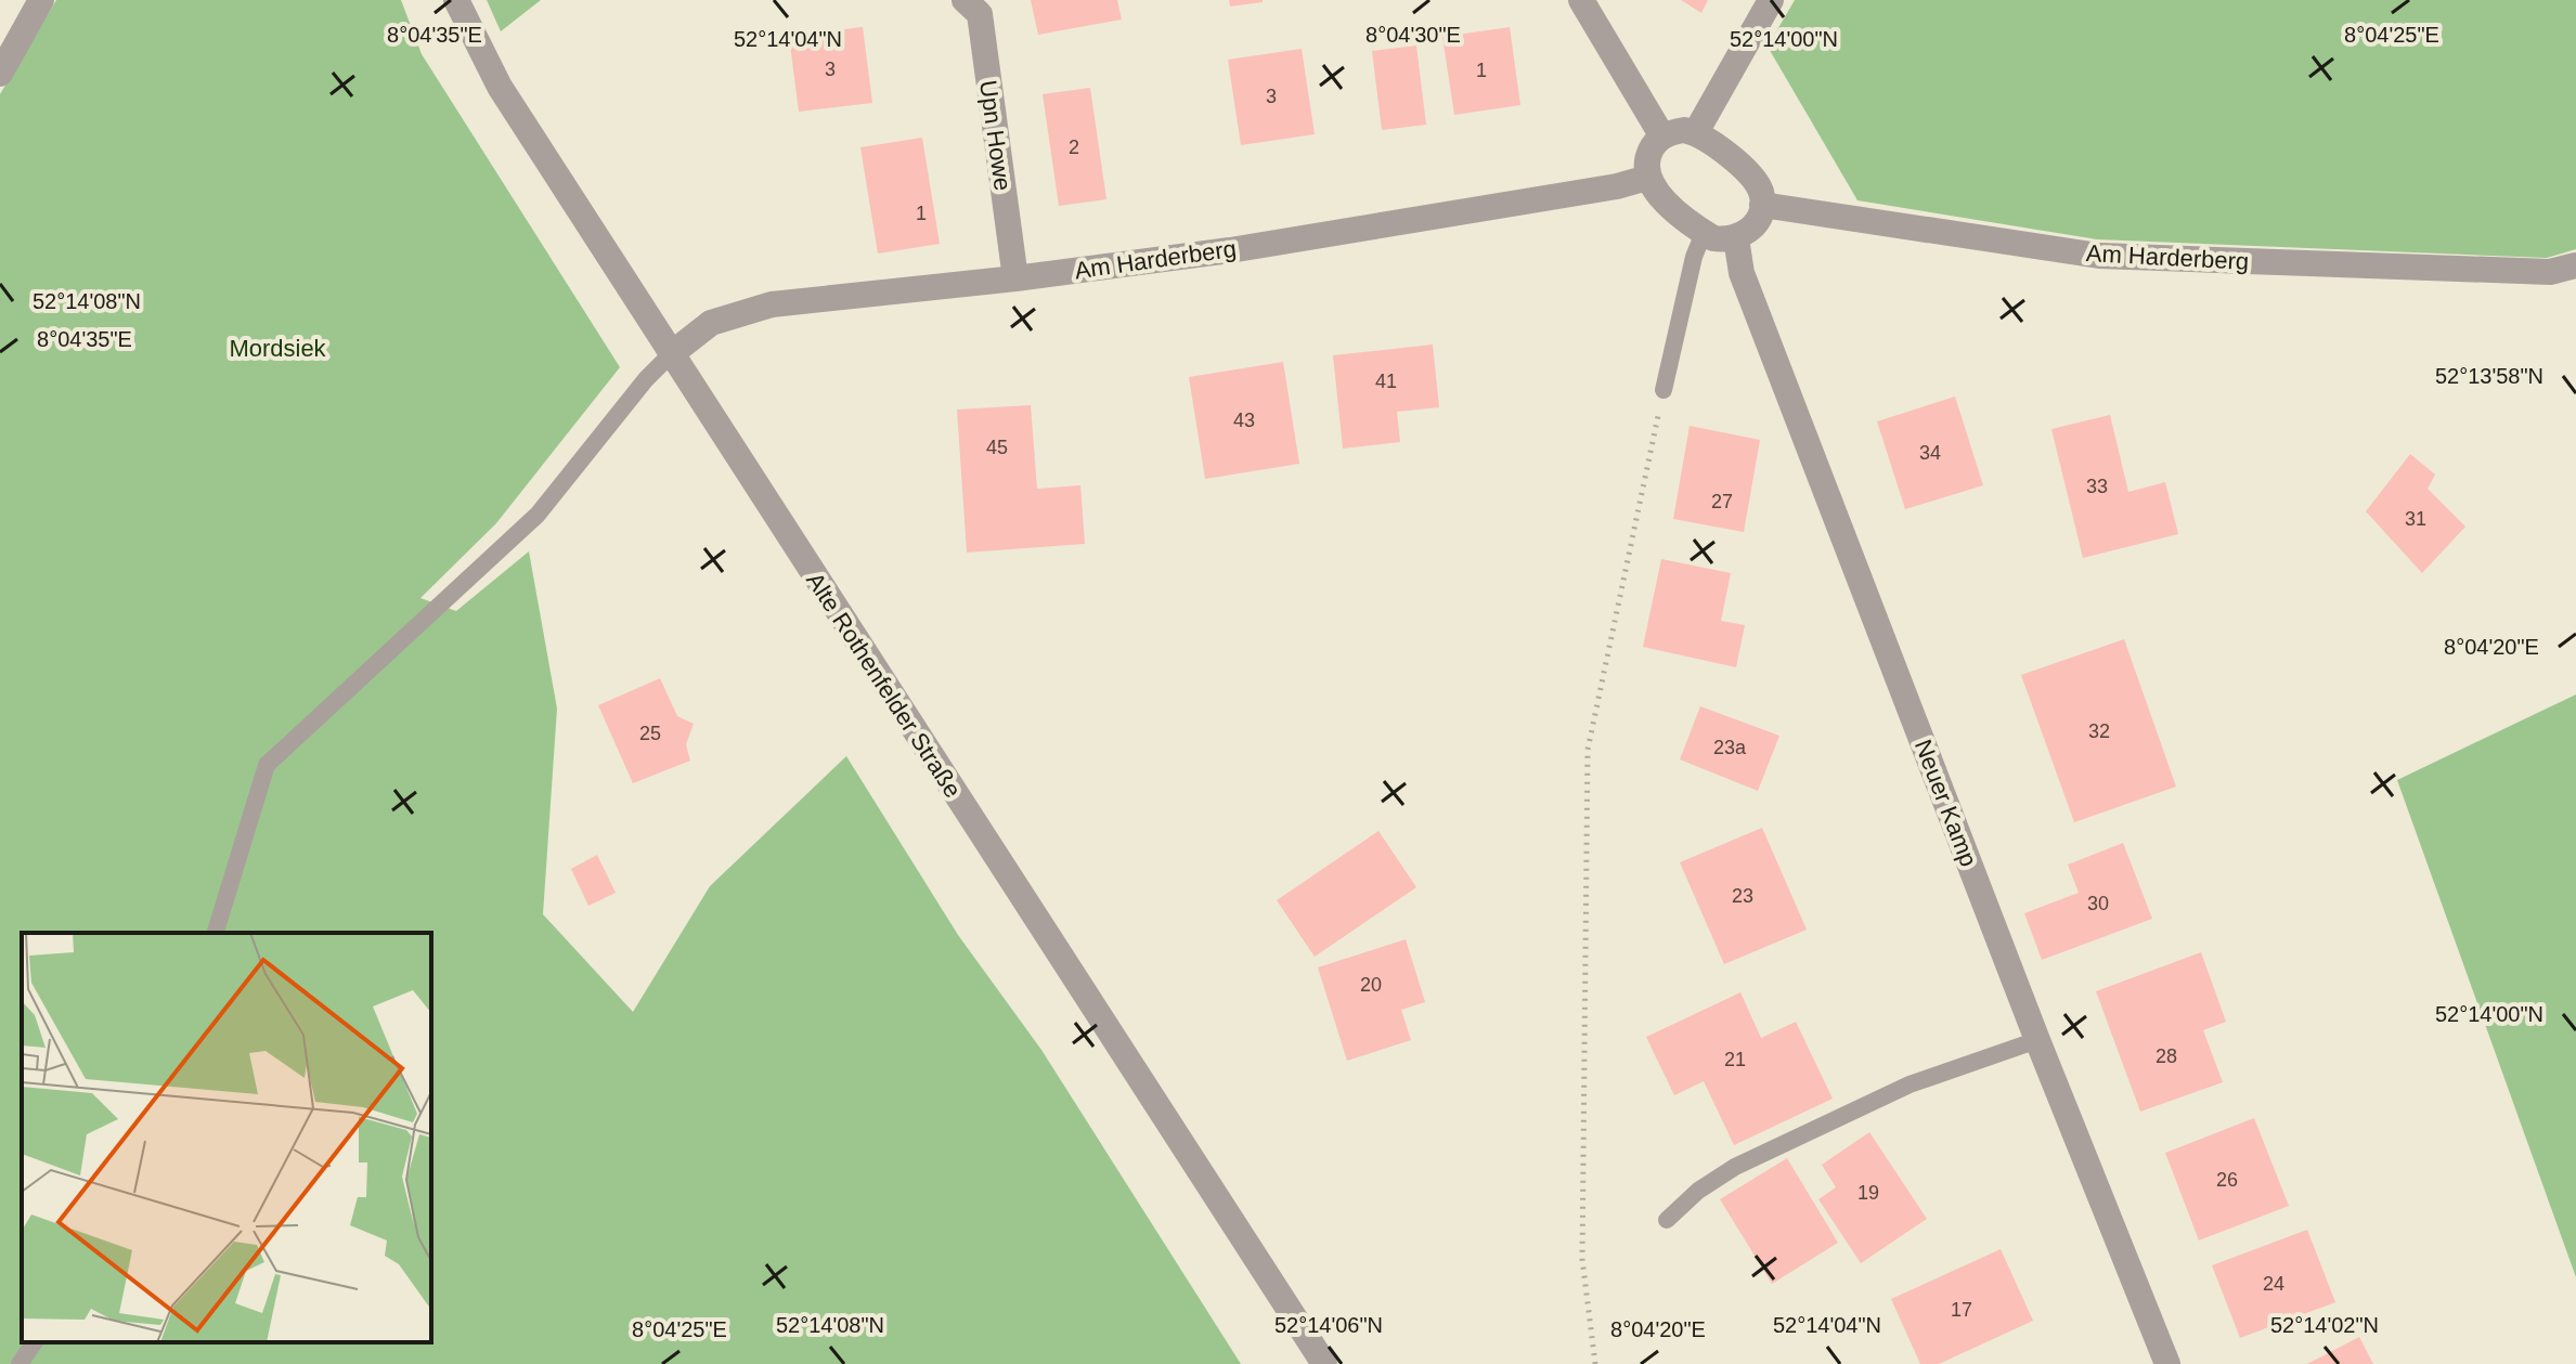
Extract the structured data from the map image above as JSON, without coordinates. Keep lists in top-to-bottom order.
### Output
{
  "streets": {
    "street": [
      "Upn Howe",
      "Am Harderberg",
      "Alte Rothenfelder Straße",
      "Neuer Kamp"
    ]
  },
  "crossings": [
    ["Upn Howe", "Am Harderberg"],
    ["Am Harderberg", "Alte Rothenfelder Straße"],
    ["Am Harderberg", "Neuer Kamp"]
  ],
  "parks": ["Mordsiek"],
  "house_numbers": [
    "3",
    "1",
    "3",
    "2",
    "1",
    "41",
    "43",
    "45",
    "34",
    "33",
    "27",
    "31",
    "32",
    "25",
    "23a",
    "23",
    "30",
    "20",
    "28",
    "21",
    "26",
    "19",
    "24",
    "17"
  ],
  "coordinates": [
    "8°04'35\"E",
    "8°04'30\"E",
    "8°04'25\"E",
    "52°14'04\"N",
    "52°14'00\"N",
    "52°14'08\"N",
    "52°13'58\"N",
    "8°04'20\"E",
    "52°14'06\"N",
    "52°14'02\"N"
  ]
}
